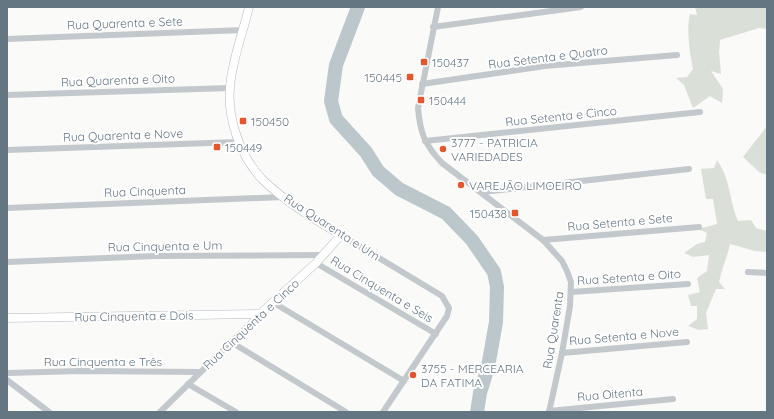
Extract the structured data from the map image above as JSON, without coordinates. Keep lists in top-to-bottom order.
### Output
{
  "streets": {
    "street": [
      "Rua Quarenta e Sete",
      "Rua Setenta e Quatro",
      "Rua Quarenta e Oito",
      "Rua Setenta e Cinco",
      "Rua Quarenta e Nove",
      "Rua Cinquenta",
      "Rua Setenta e Sete",
      "Rua Quarenta e Um",
      "Rua Cinquenta e Um",
      "Rua Setenta e Oito",
      "Rua Cinquenta e Seis",
      "Rua Cinquenta e Dois",
      "Rua Cinquenta e Cinco",
      "Rua Quarenta",
      "Rua Setenta e Nove",
      "Rua Cinquenta e Três",
      "Rua Oitenta"
    ]
  },
  "crossings": [
    ["Rua Quarenta e Sete", "Rua Quarenta e Um"],
    ["Rua Setenta e Quatro", "Rua Quarenta"],
    ["Rua Quarenta e Oito", "Rua Quarenta e Um"],
    ["Rua Setenta e Cinco", "Rua Quarenta"],
    ["Rua Quarenta e Nove", "Rua Quarenta e Um"],
    ["Rua Cinquenta", "Rua Quarenta e Um"],
    ["Rua Setenta e Sete", "Rua Quarenta"],
    ["Rua Quarenta e Um", "Rua Cinquenta e Seis"],
    ["Rua Quarenta e Um", "Rua Cinquenta e Cinco"],
    ["Rua Cinquenta e Um", "Rua Cinquenta e Cinco"],
    ["Rua Setenta e Oito", "Rua Quarenta"],
    ["Rua Cinquenta e Seis", "Rua Cinquenta e Cinco"],
    ["Rua Cinquenta e Dois", "Rua Cinquenta e Cinco"],
    ["Rua Cinquenta e Cinco", "Rua Cinquenta e Três"],
    ["Rua Quarenta", "Rua Setenta e Nove"],
    ["Rua Quarenta", "Rua Oitenta"]
  ],
  "places": {
    "transit": [
      "150437",
      "150445",
      "150444",
      "150450",
      "150449",
      "150438"
    ],
    "other": ["3777 - PATRICIA VARIEDADES", "VAREJÃO LIMOEIRO", "3755 - MERCEARIA DA FATIMA"]
  }
}
